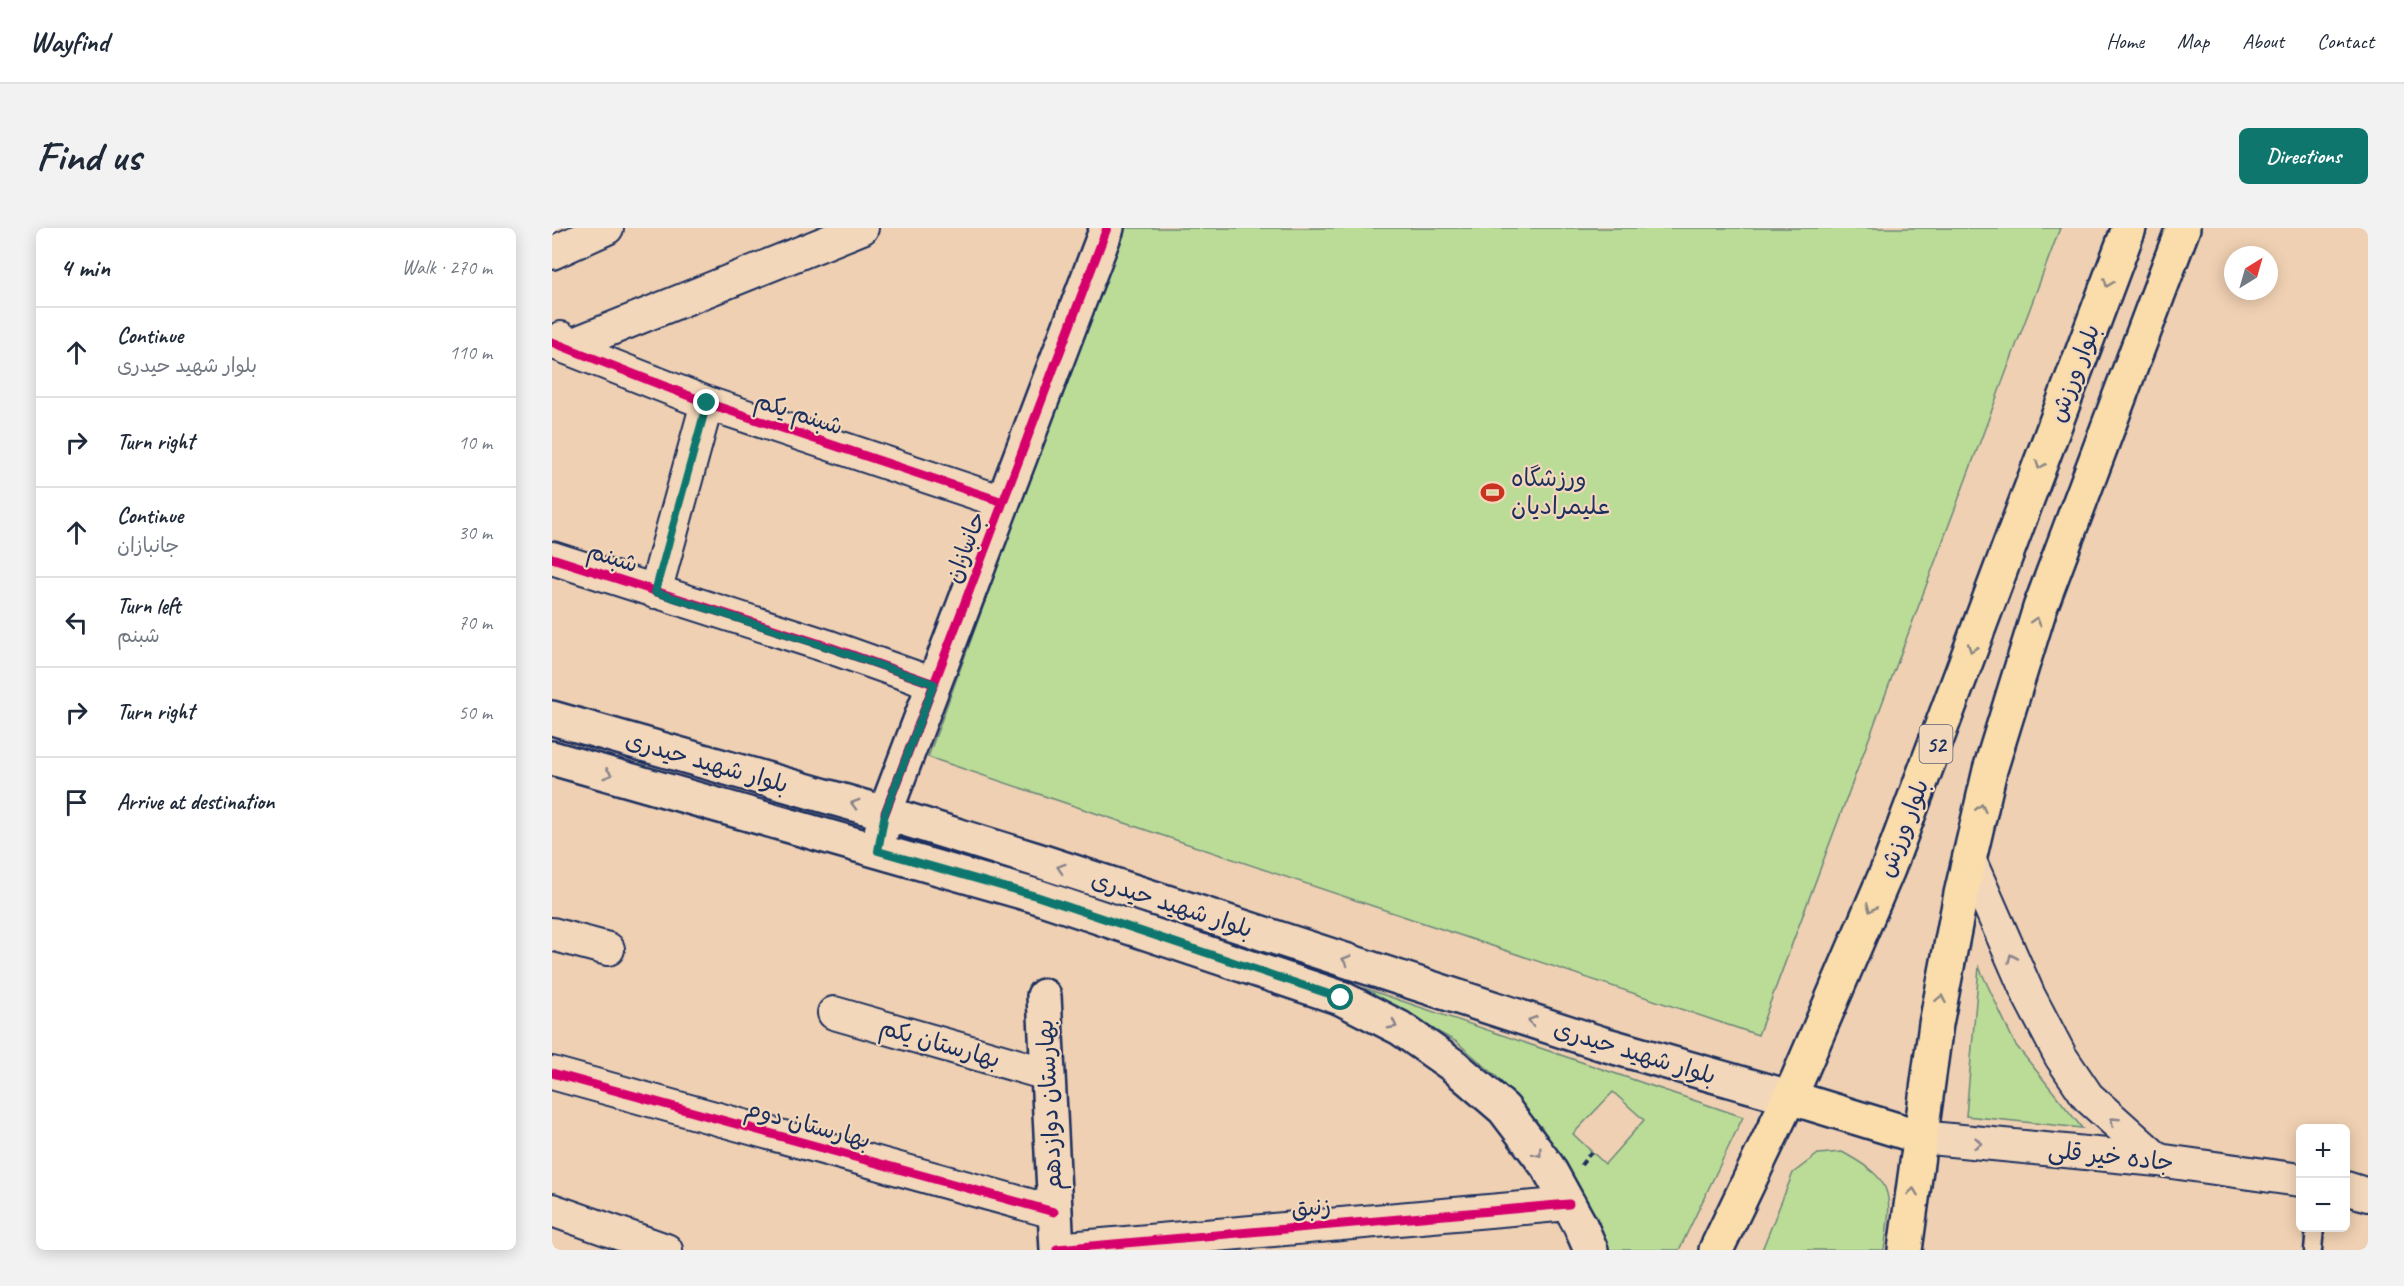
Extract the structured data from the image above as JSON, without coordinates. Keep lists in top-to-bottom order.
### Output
{
  "streets": {
    "highway": ["بلوار ورزش", "52"],
    "main road": ["جانبازان", "بلوار شهید حیدری", "بهارستان دوازدهم"],
    "street": [
      "شبنم یکم",
      "شبنم",
      "بهارستان یکم",
      "بهارستان دوم",
      "جاده خیر قلی",
      "زنبق"
    ]
  },
  "crossings": [
    ["بلوار ورزش", "بلوار شهید حیدری"],
    ["شبنم یکم", "جانبازان"],
    ["جانبازان", "شبنم"],
    ["جانبازان", "بلوار شهید حیدری"],
    ["بلوار شهید حیدری", "زنبق"],
    ["بهارستان یکم", "بهارستان دوازدهم"],
    ["بهارستان دوازدهم", "بهارستان دوم"],
    ["بهارستان دوازدهم", "زنبق"]
  ],
  "one_way": ["جاده خیر قلی"],
  "places": {
    "sports": ["ورزشگاه علیمرادیان"]
  },
  "north": "top right",
  "page": {
    "header": "Wayfind",
    "nav": [
      "Home",
      "Map",
      "About",
      "Contact"
    ],
    "buttons": "Directions",
    "title": "Find us",
    "heading": ["4 min", "Walk · 270 m"],
    "list": [
      ["Continue", "بلوار شهید حیدری", "110 m"],
      ["Turn right", "10 m"],
      ["Continue", "جانبازان", "30 m"],
      ["Turn left", "شبنم", "70 m"],
      ["Turn right", "50 m"],
      "Arrive at destination"
    ],
    "map_buttons": ["+", "−"]
  }
}
